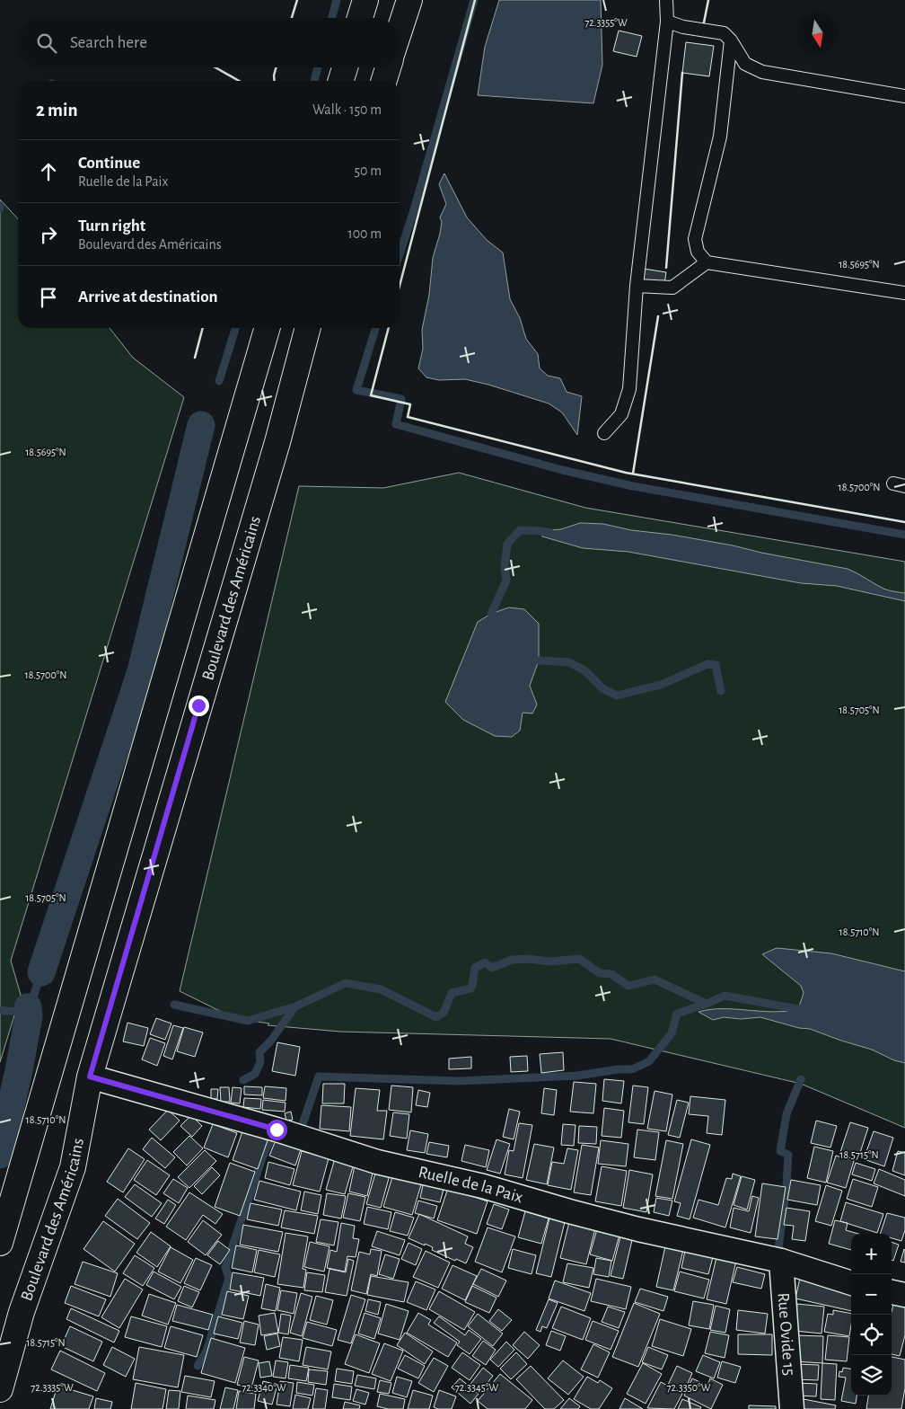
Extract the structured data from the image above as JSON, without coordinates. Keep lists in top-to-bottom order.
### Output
{
  "streets": {
    "main road": ["Boulevard des Américains"],
    "street": ["Ruelle de la Paix", "Rue Ovide 15"]
  },
  "crossings": [
    ["Boulevard des Américains", "Ruelle de la Paix"],
    ["Ruelle de la Paix", "Rue Ovide 15"]
  ],
  "north": "bottom",
  "page": {
    "search": "Search here",
    "heading": ["2 min", "Walk · 150 m"],
    "list": [
      ["Continue", "Ruelle de la Paix", "50 m"],
      ["Turn right", "Boulevard des Américains", "100 m"],
      "Arrive at destination"
    ],
    "map_buttons": ["+", "−"]
  },
  "coordinates": [
    "72.3355°W",
    "18.5695°N",
    "18.5700°N",
    "18.5705°N",
    "18.5710°N",
    "18.5715°N",
    "72.3335°W",
    "72.3340°W",
    "72.3345°W",
    "72.3350°W"
  ]
}
